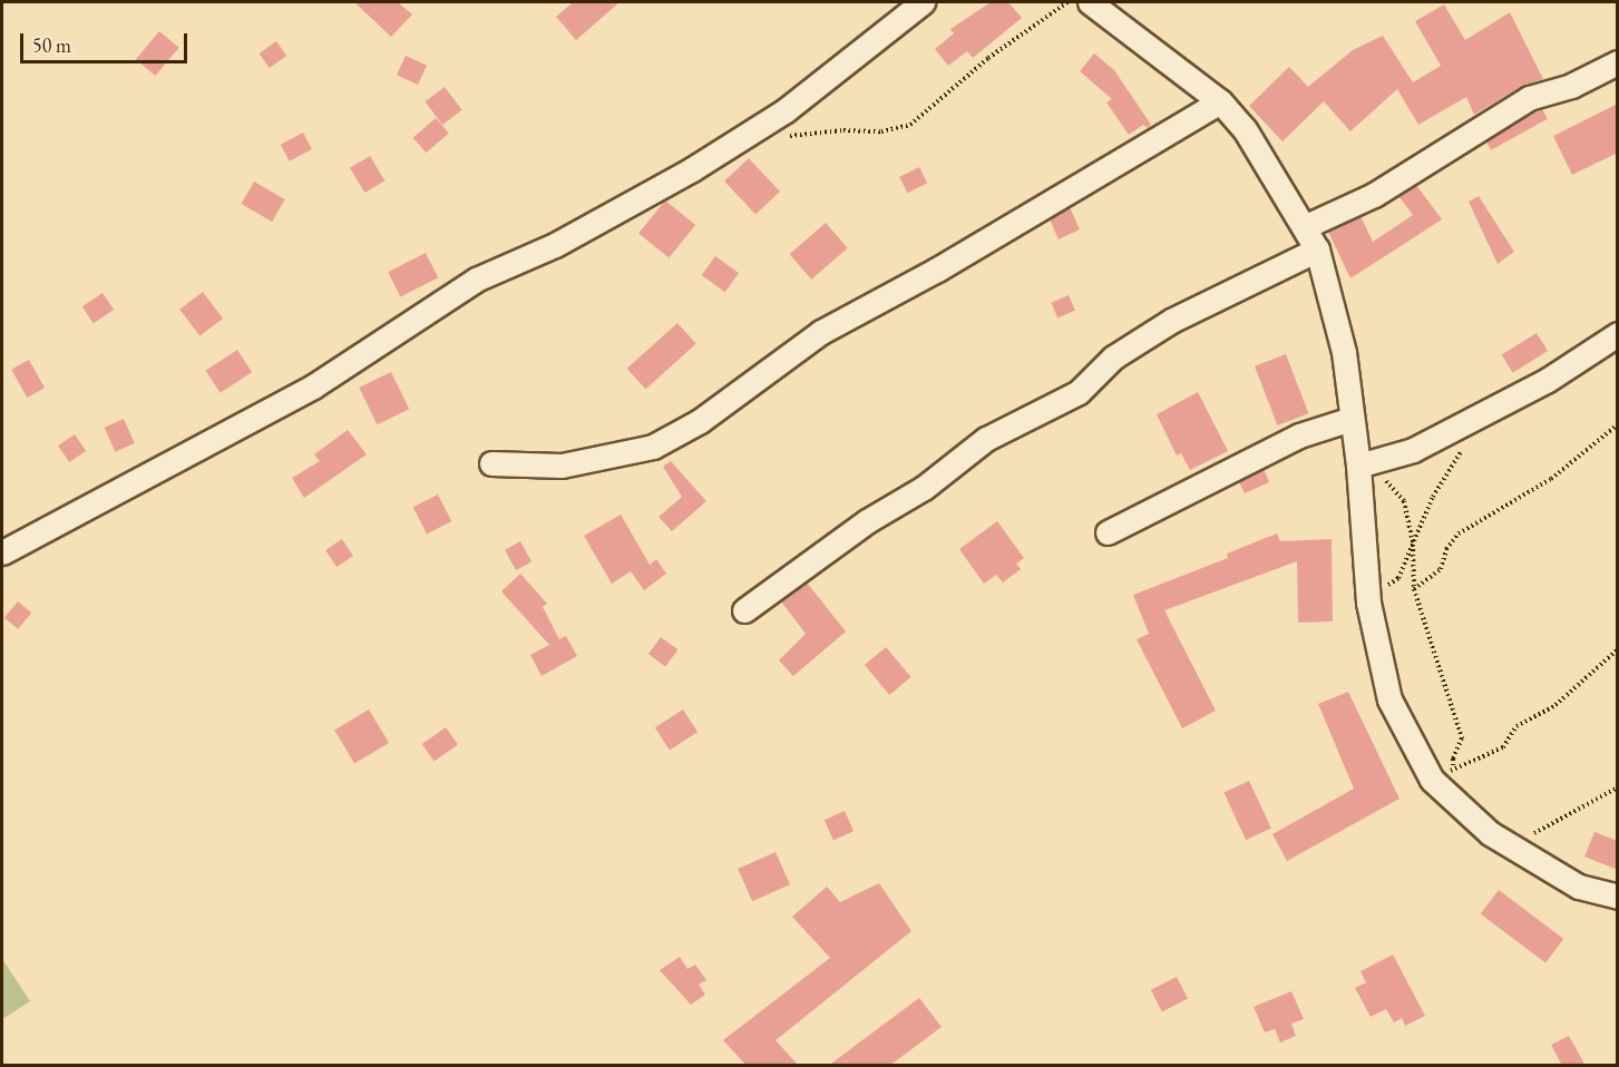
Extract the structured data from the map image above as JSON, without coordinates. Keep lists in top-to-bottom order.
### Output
{
  "scale_bar": "50 m"
}
